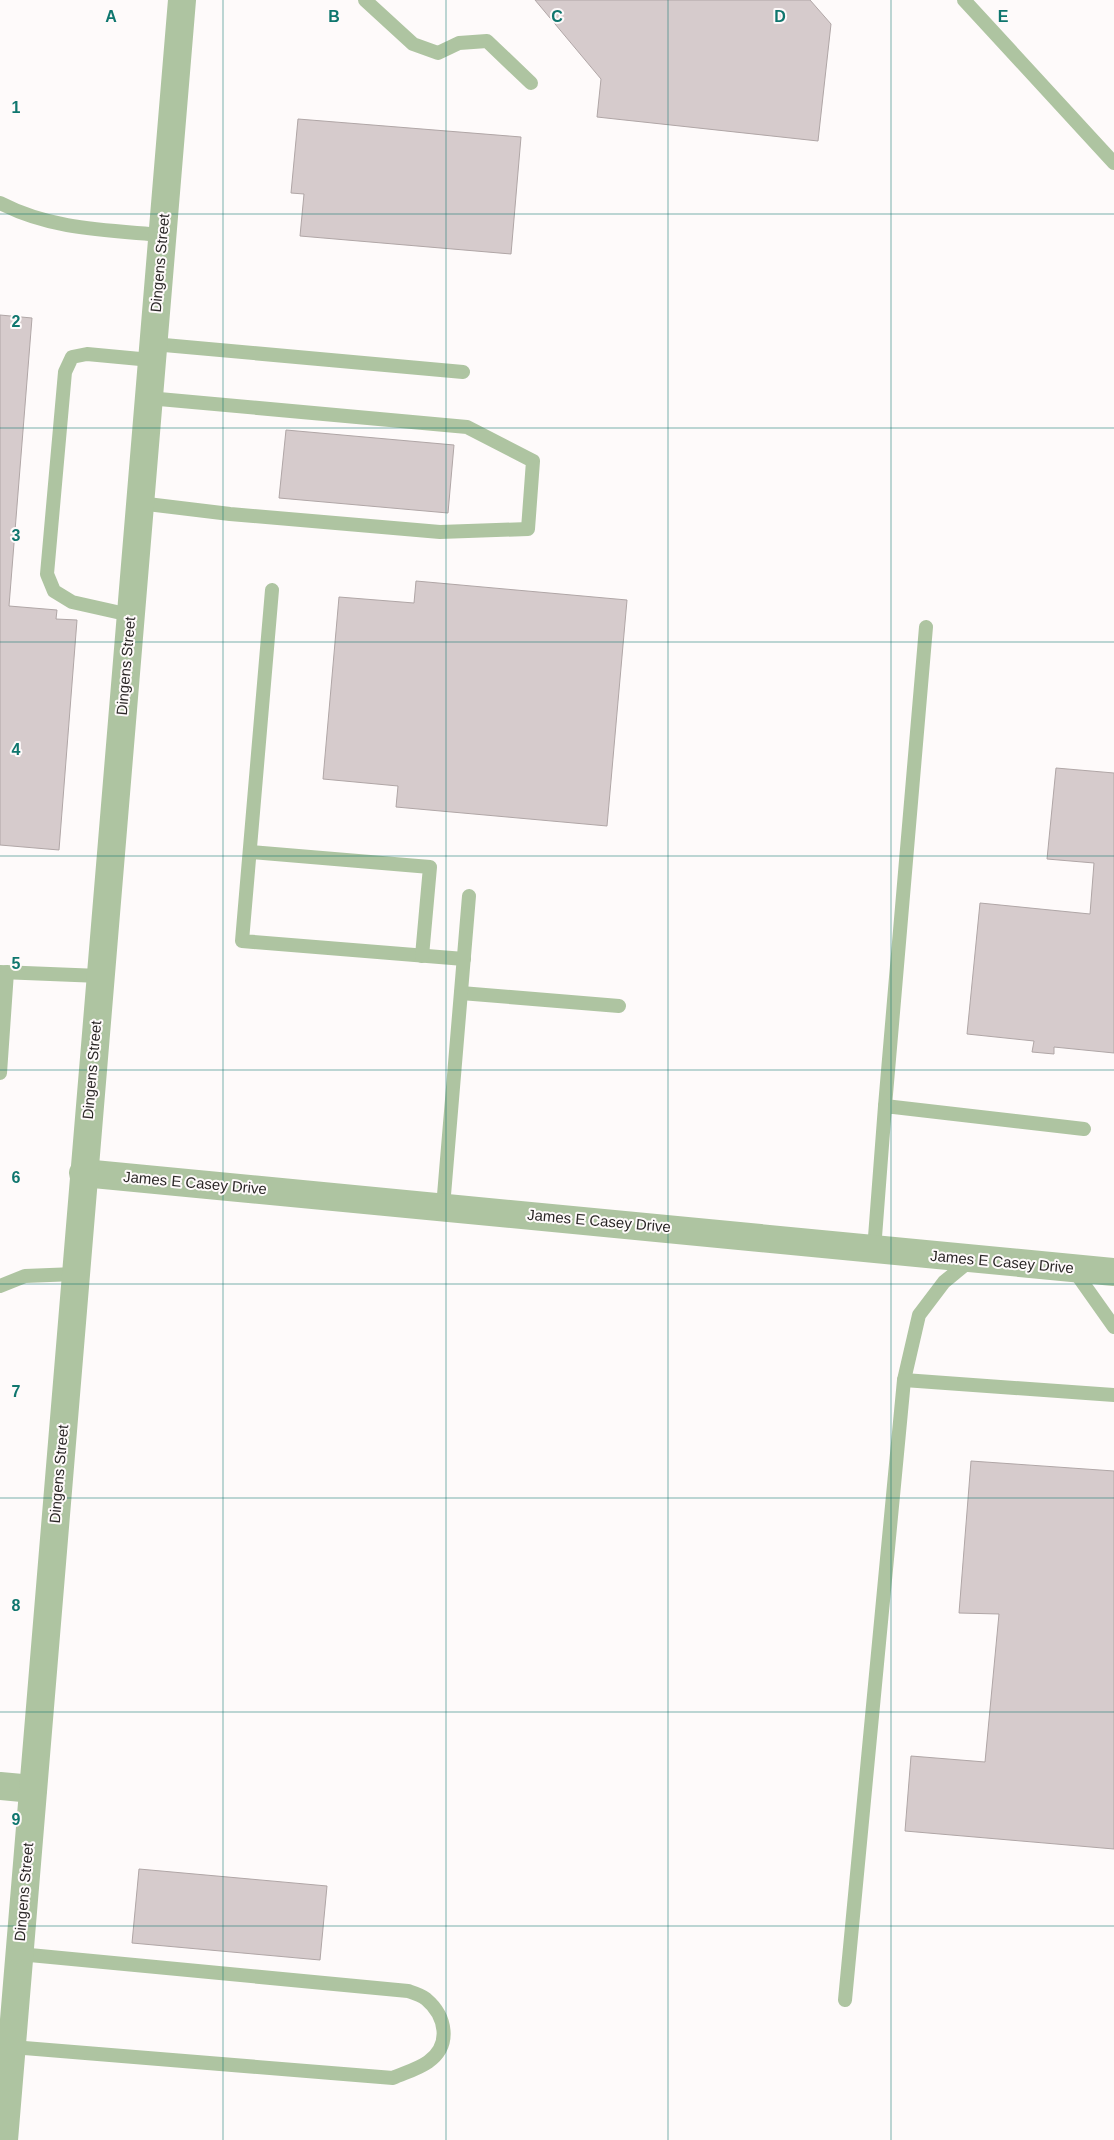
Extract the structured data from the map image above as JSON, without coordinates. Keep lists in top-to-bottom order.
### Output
{
  "streets": {
    "street": ["Dingens Street", "James E Casey Drive"]
  },
  "crossings": [
    ["Dingens Street", "James E Casey Drive"]
  ],
  "grid": {
    "columns": [
      "A",
      "B",
      "C",
      "D",
      "E"
    ],
    "rows": [
      "1",
      "2",
      "3",
      "4",
      "5",
      "6",
      "7",
      "8",
      "9"
    ]
  }
}
